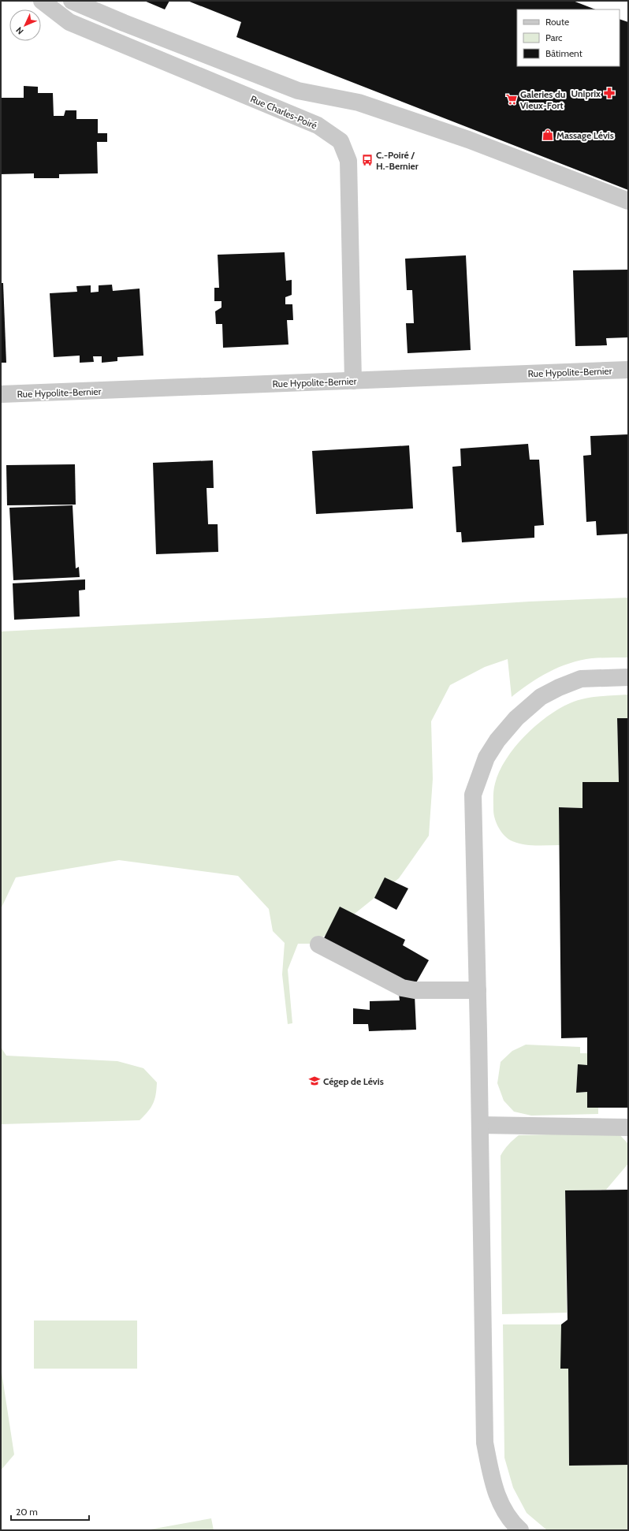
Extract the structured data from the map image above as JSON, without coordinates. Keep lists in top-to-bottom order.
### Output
{
  "streets": {
    "street": ["Rue Charles-Poiré", "Rue Hypolite-Bernier"]
  },
  "crossings": [
    ["Rue Charles-Poiré", "Rue Hypolite-Bernier"]
  ],
  "places": {
    "pharmacy": ["Uniprix"],
    "supermarket": ["Galeries du Vieux-Fort"],
    "shop": ["Massage Lévis"],
    "bus stop": ["C.-Poiré / H.-Bernier"],
    "school or university": ["Cégep de Lévis"]
  },
  "legend": ["Route", "Parc", "Bâtiment"],
  "scale_bar": "20 m",
  "north": "bottom left"
}
